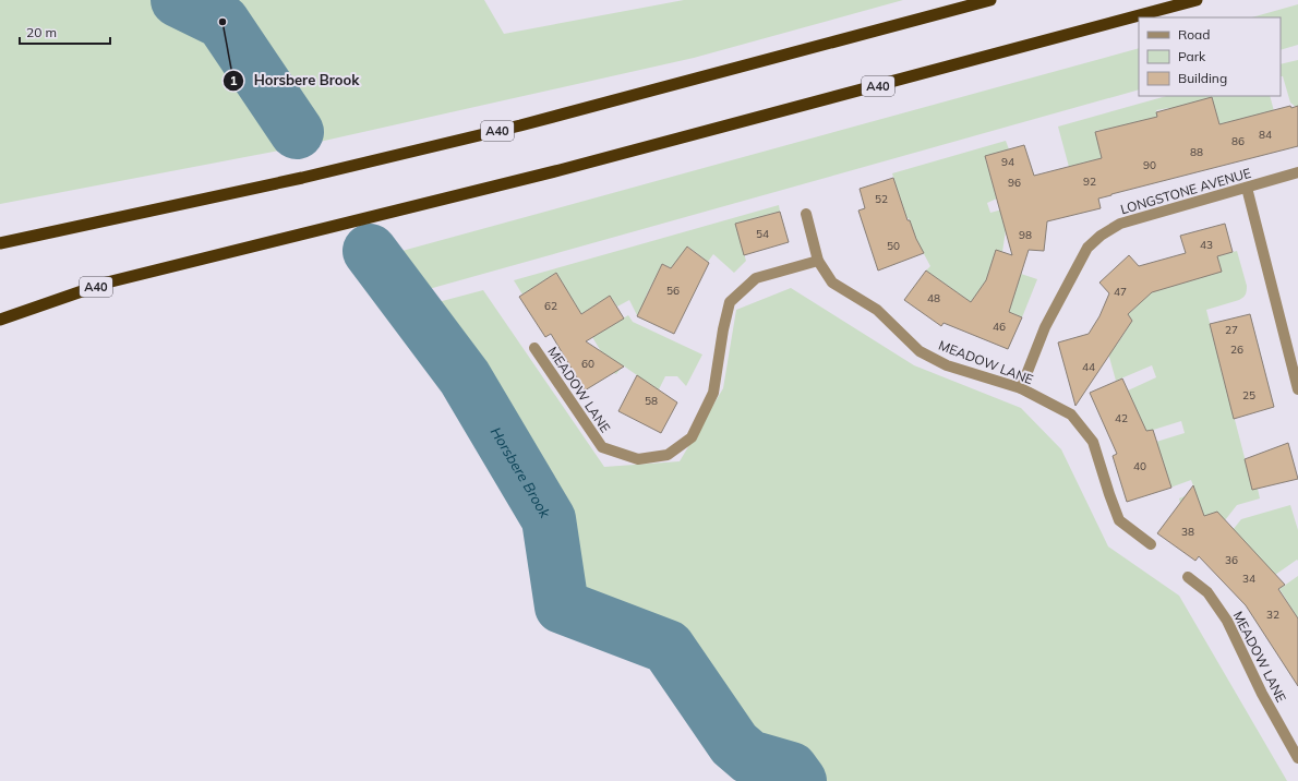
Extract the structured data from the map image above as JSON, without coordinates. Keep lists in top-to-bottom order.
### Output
{
  "streets": {
    "highway": ["A40"],
    "street": ["LONGSTONE AVENUE", "MEADOW LANE"]
  },
  "crossings": [
    ["LONGSTONE AVENUE", "MEADOW LANE"]
  ],
  "water": ["Horsbere Brook"],
  "places": ["Horsbere Brook"],
  "house_numbers": [
    "84",
    "86",
    "88",
    "94",
    "90",
    "92",
    "96",
    "52",
    "54",
    "98",
    "43",
    "50",
    "56",
    "47",
    "48",
    "62",
    "46",
    "27",
    "26",
    "60",
    "44",
    "25",
    "58",
    "42",
    "40",
    "38",
    "36",
    "34",
    "32"
  ],
  "legend": ["Road", "Park", "Building"],
  "scale_bar": "20 m"
}
